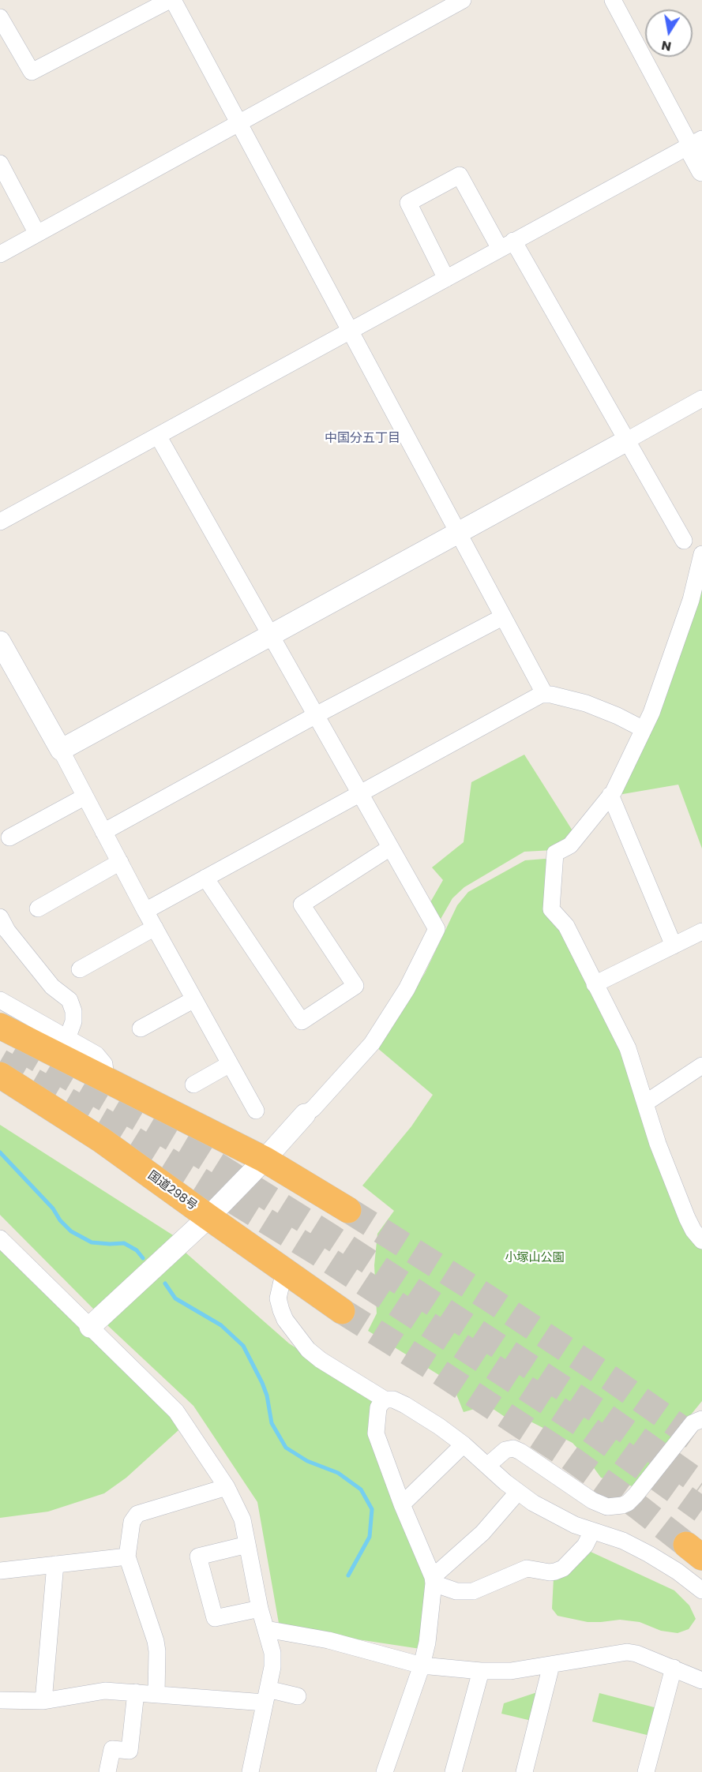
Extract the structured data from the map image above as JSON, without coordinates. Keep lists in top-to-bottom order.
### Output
{
  "streets": {
    "highway": ["国道298号"]
  },
  "districts": ["中国分五丁目"],
  "parks": ["小塚山公園"],
  "north": "bottom"
}
